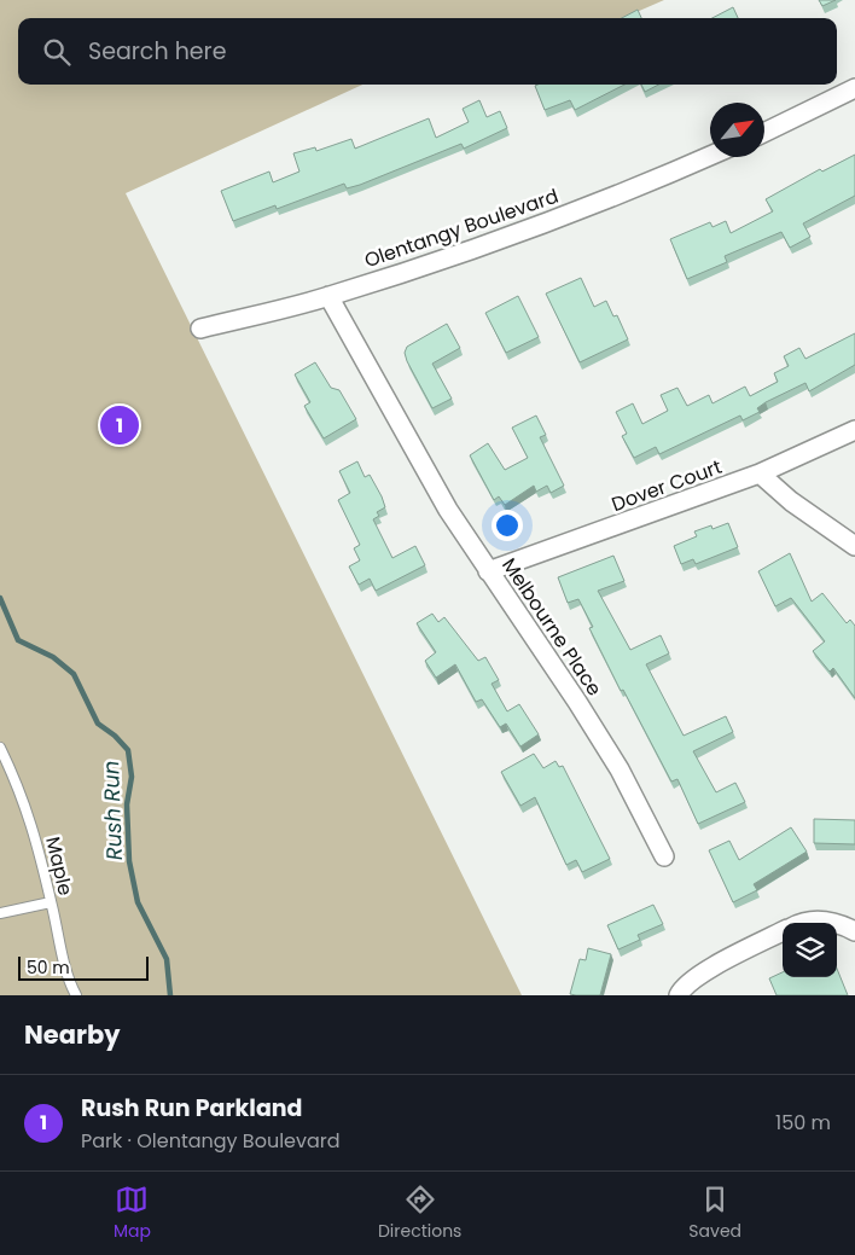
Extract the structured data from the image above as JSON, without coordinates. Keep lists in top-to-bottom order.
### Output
{
  "streets": {
    "street": ["Olentangy Boulevard", "Dover Court", "Melbourne Place"],
    "lane": ["Maple"]
  },
  "crossings": [
    ["Olentangy Boulevard", "Melbourne Place"],
    ["Dover Court", "Melbourne Place"]
  ],
  "water": ["Rush Run"],
  "scale_bar": "50 m",
  "north": "top right",
  "page": {
    "search": "Search here",
    "pins": "1",
    "scale": "50 m",
    "heading": "Nearby",
    "list": [
      {
        "mark": "1",
        "name": "Rush Run Parkland",
        "note": "Park · Olentangy Boulevard",
        "value": "150 m"
      }
    ],
    "nav": ["Map", "Directions", "Saved"]
  }
}
